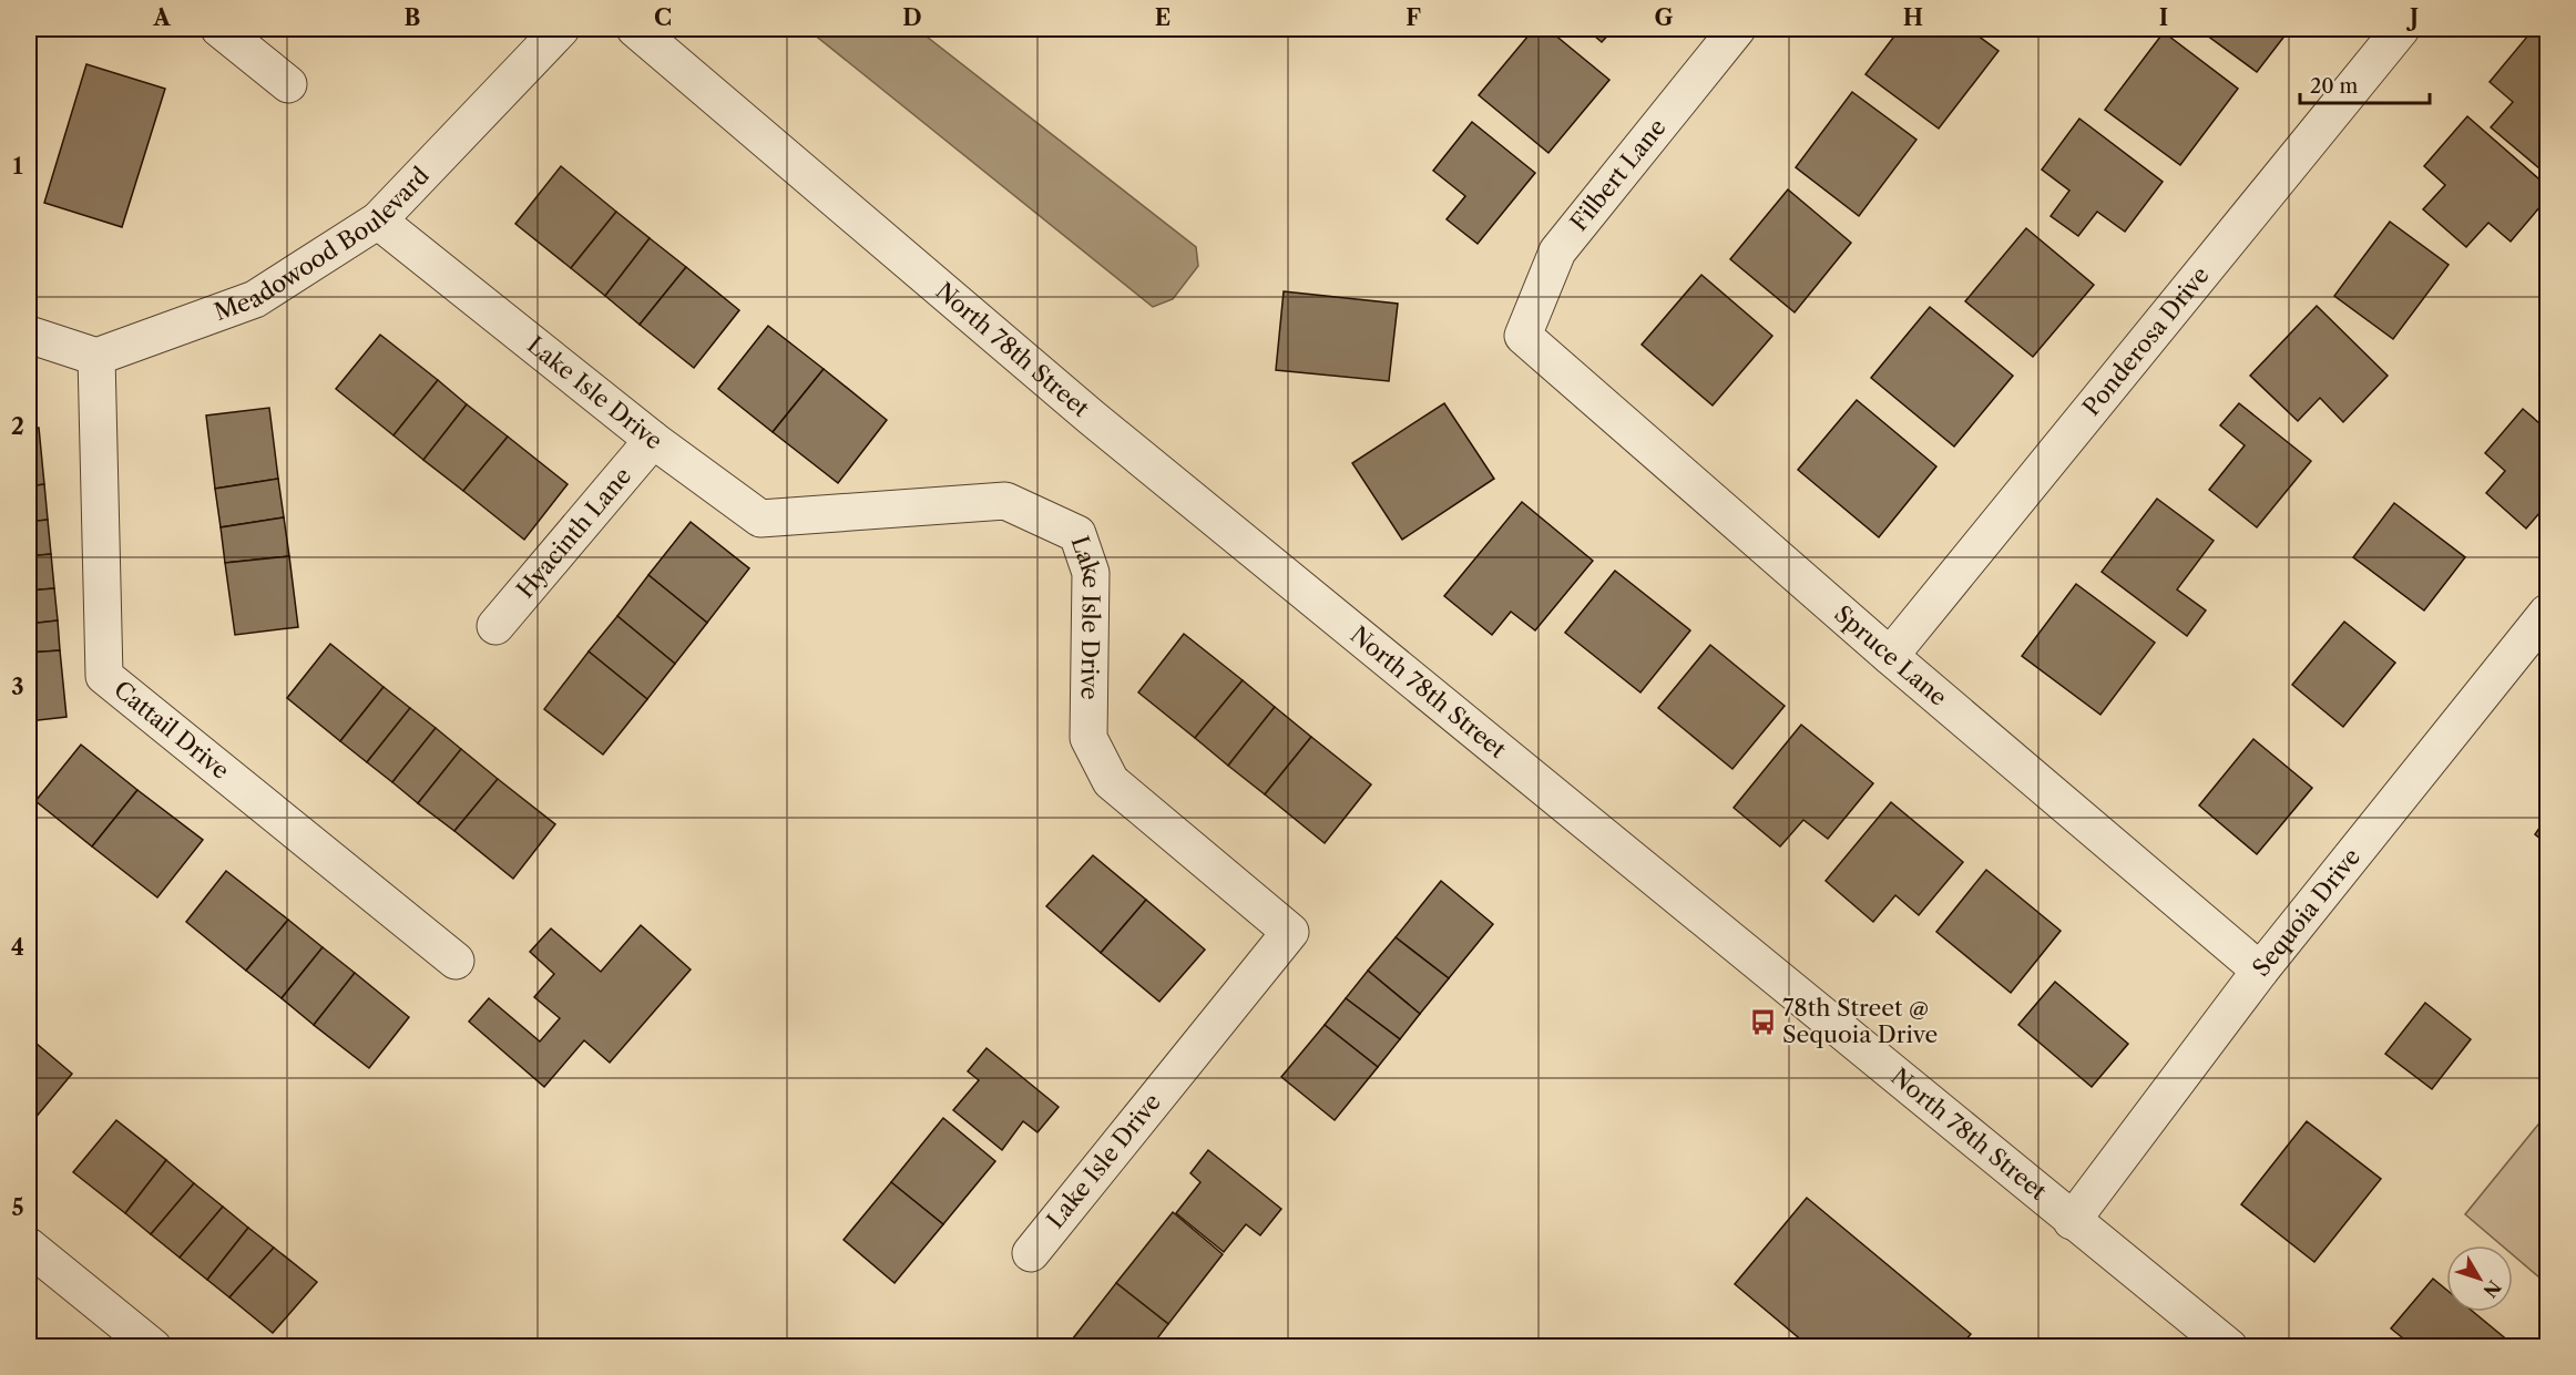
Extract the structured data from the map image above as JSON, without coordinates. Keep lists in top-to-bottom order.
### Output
{
  "streets": {
    "street": [
      "Filbert Lane",
      "Meadowood Boulevard",
      "Ponderosa Drive",
      "North 78th Street",
      "Lake Isle Drive",
      "Hyacinth Lane",
      "Spruce Lane",
      "Cattail Drive",
      "Sequoia Drive"
    ]
  },
  "crossings": [
    ["Filbert Lane", "Spruce Lane"],
    ["Meadowood Boulevard", "Lake Isle Drive"],
    ["Meadowood Boulevard", "Cattail Drive"],
    ["Ponderosa Drive", "Spruce Lane"],
    ["North 78th Street", "Sequoia Drive"],
    ["Lake Isle Drive", "Hyacinth Lane"],
    ["Spruce Lane", "Sequoia Drive"]
  ],
  "places": {
    "bus stop": ["78th Street @ Sequoia Drive"]
  },
  "scale_bar": "20 m",
  "north": "bottom right",
  "grid": {
    "columns": [
      "A",
      "B",
      "C",
      "D",
      "E",
      "F",
      "G",
      "H",
      "I",
      "J"
    ],
    "rows": [
      "1",
      "2",
      "3",
      "4",
      "5"
    ]
  }
}
